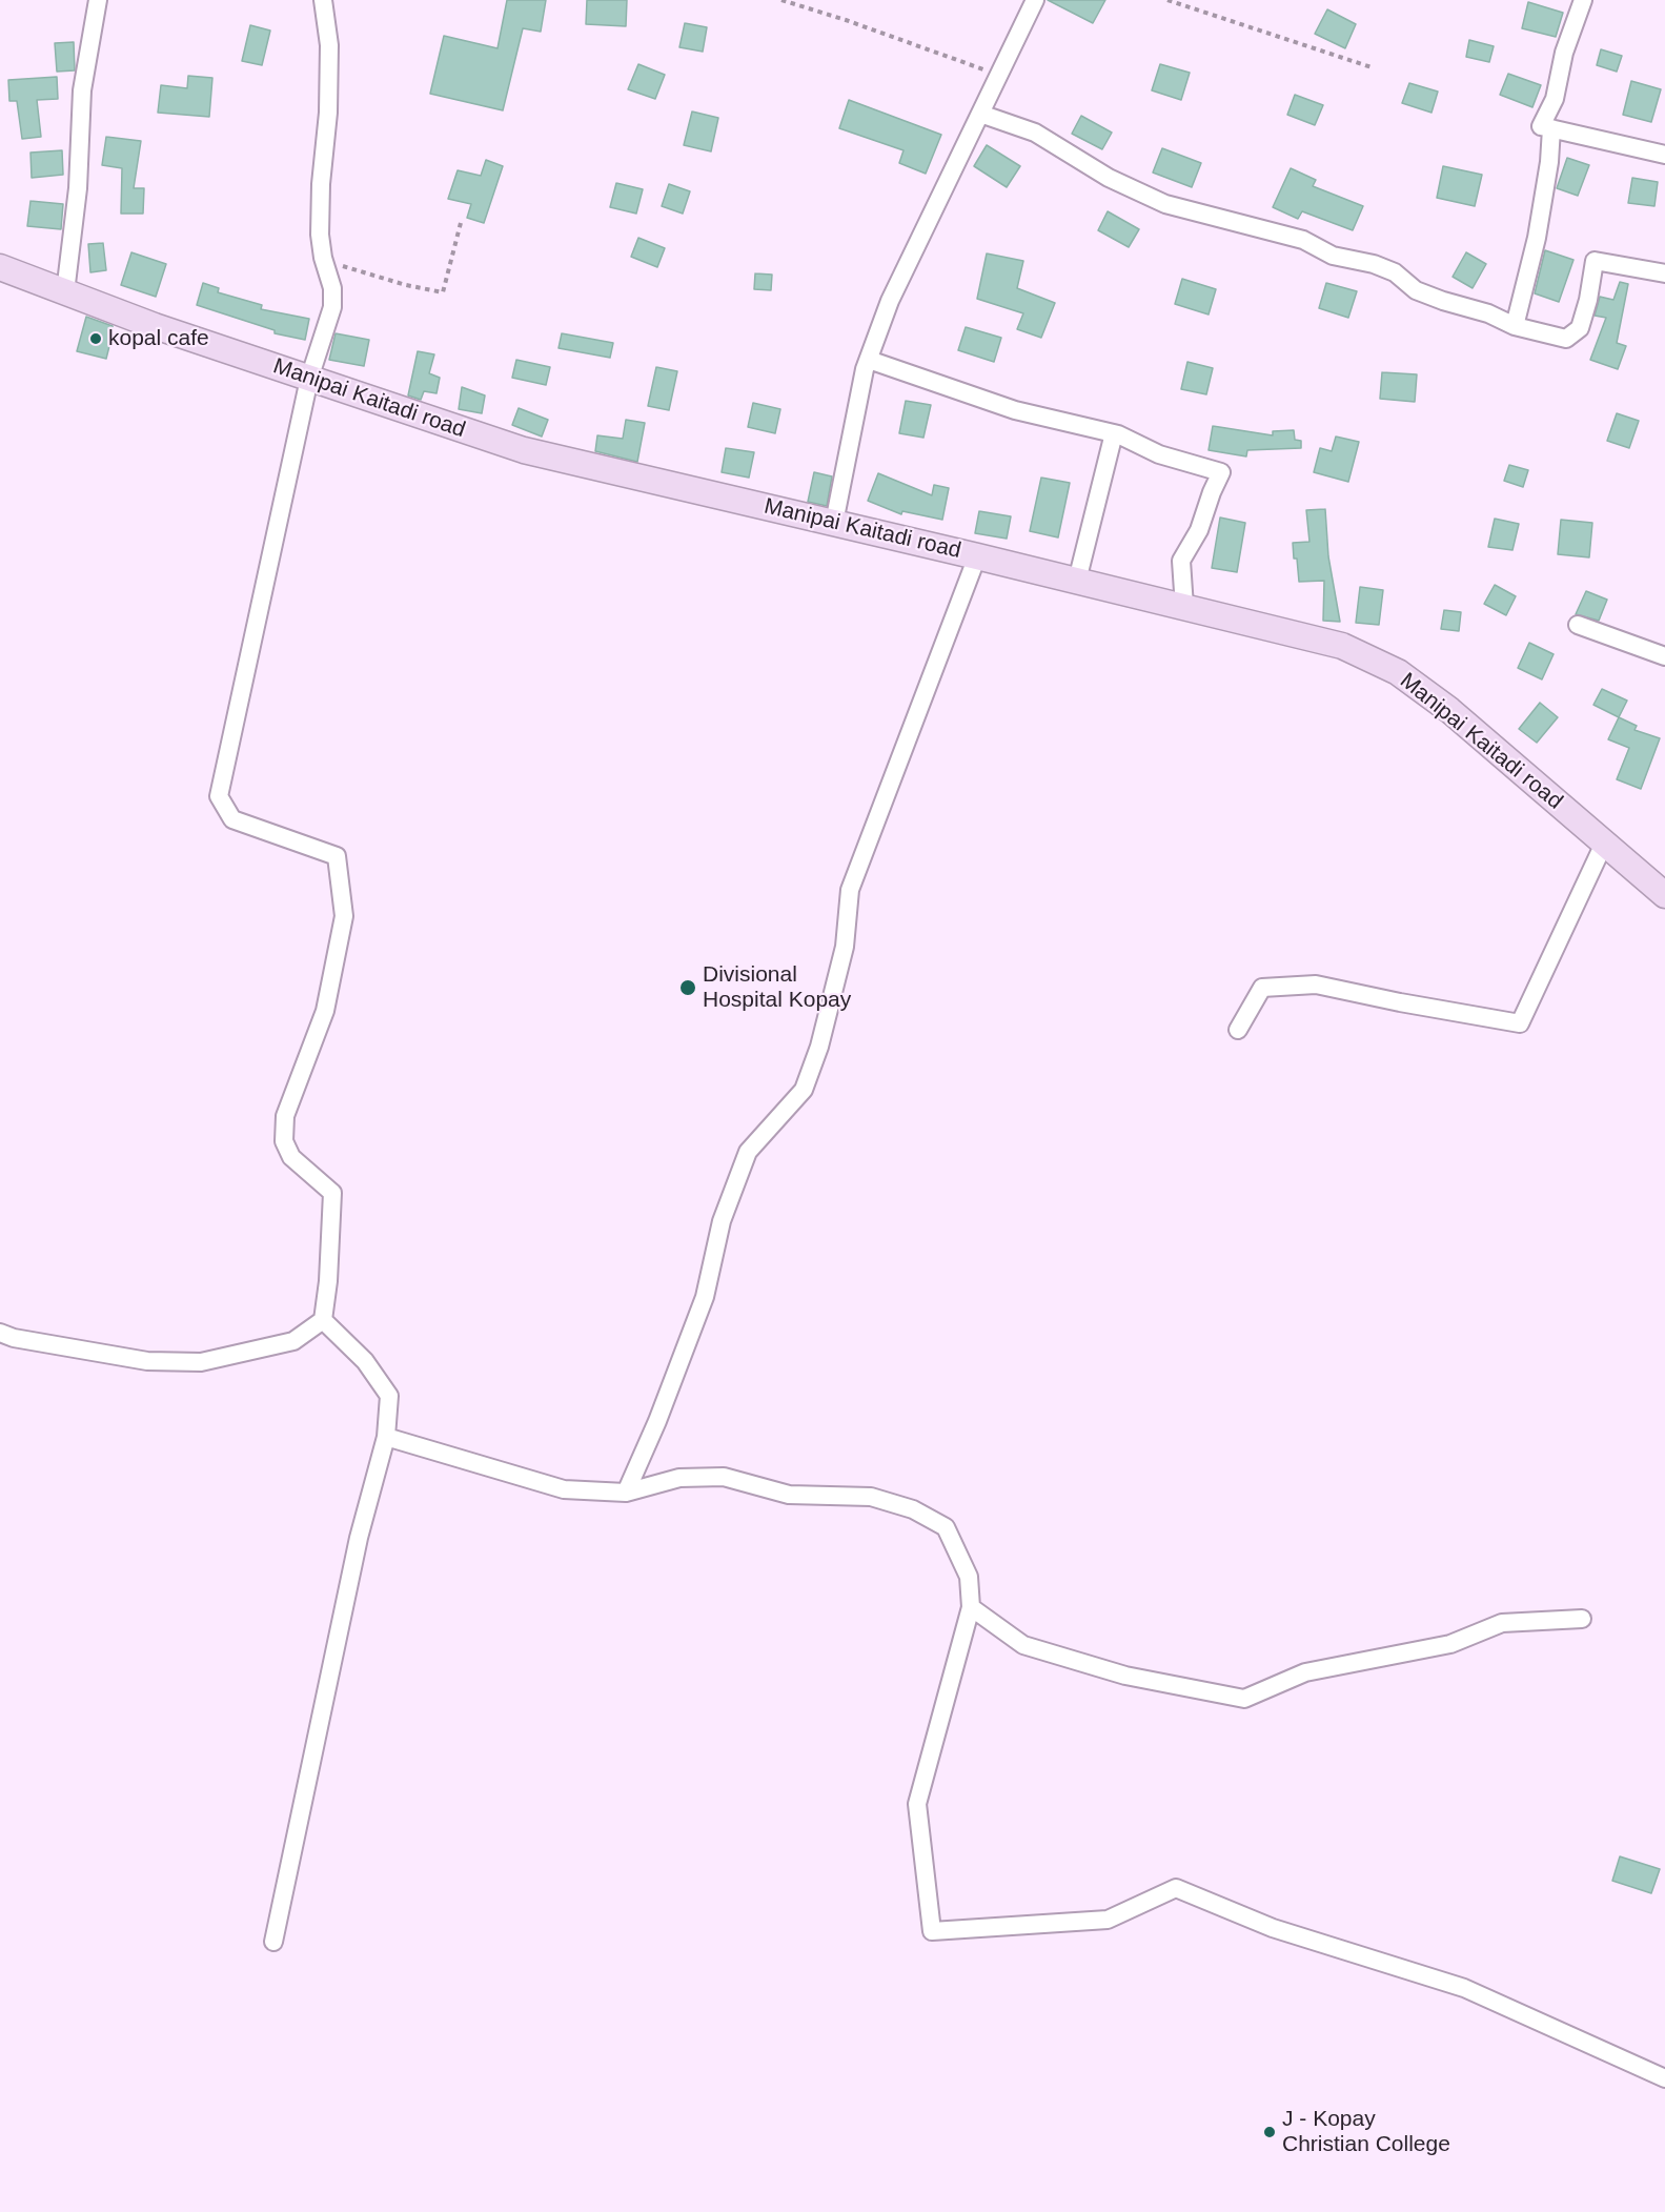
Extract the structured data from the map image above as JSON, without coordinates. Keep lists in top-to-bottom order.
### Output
{
  "streets": {
    "main road": ["Manipai Kaitadi road"]
  },
  "places": ["kopal cafe", "Divisional Hospital Kopay", "J - Kopay Christian College"]
}
